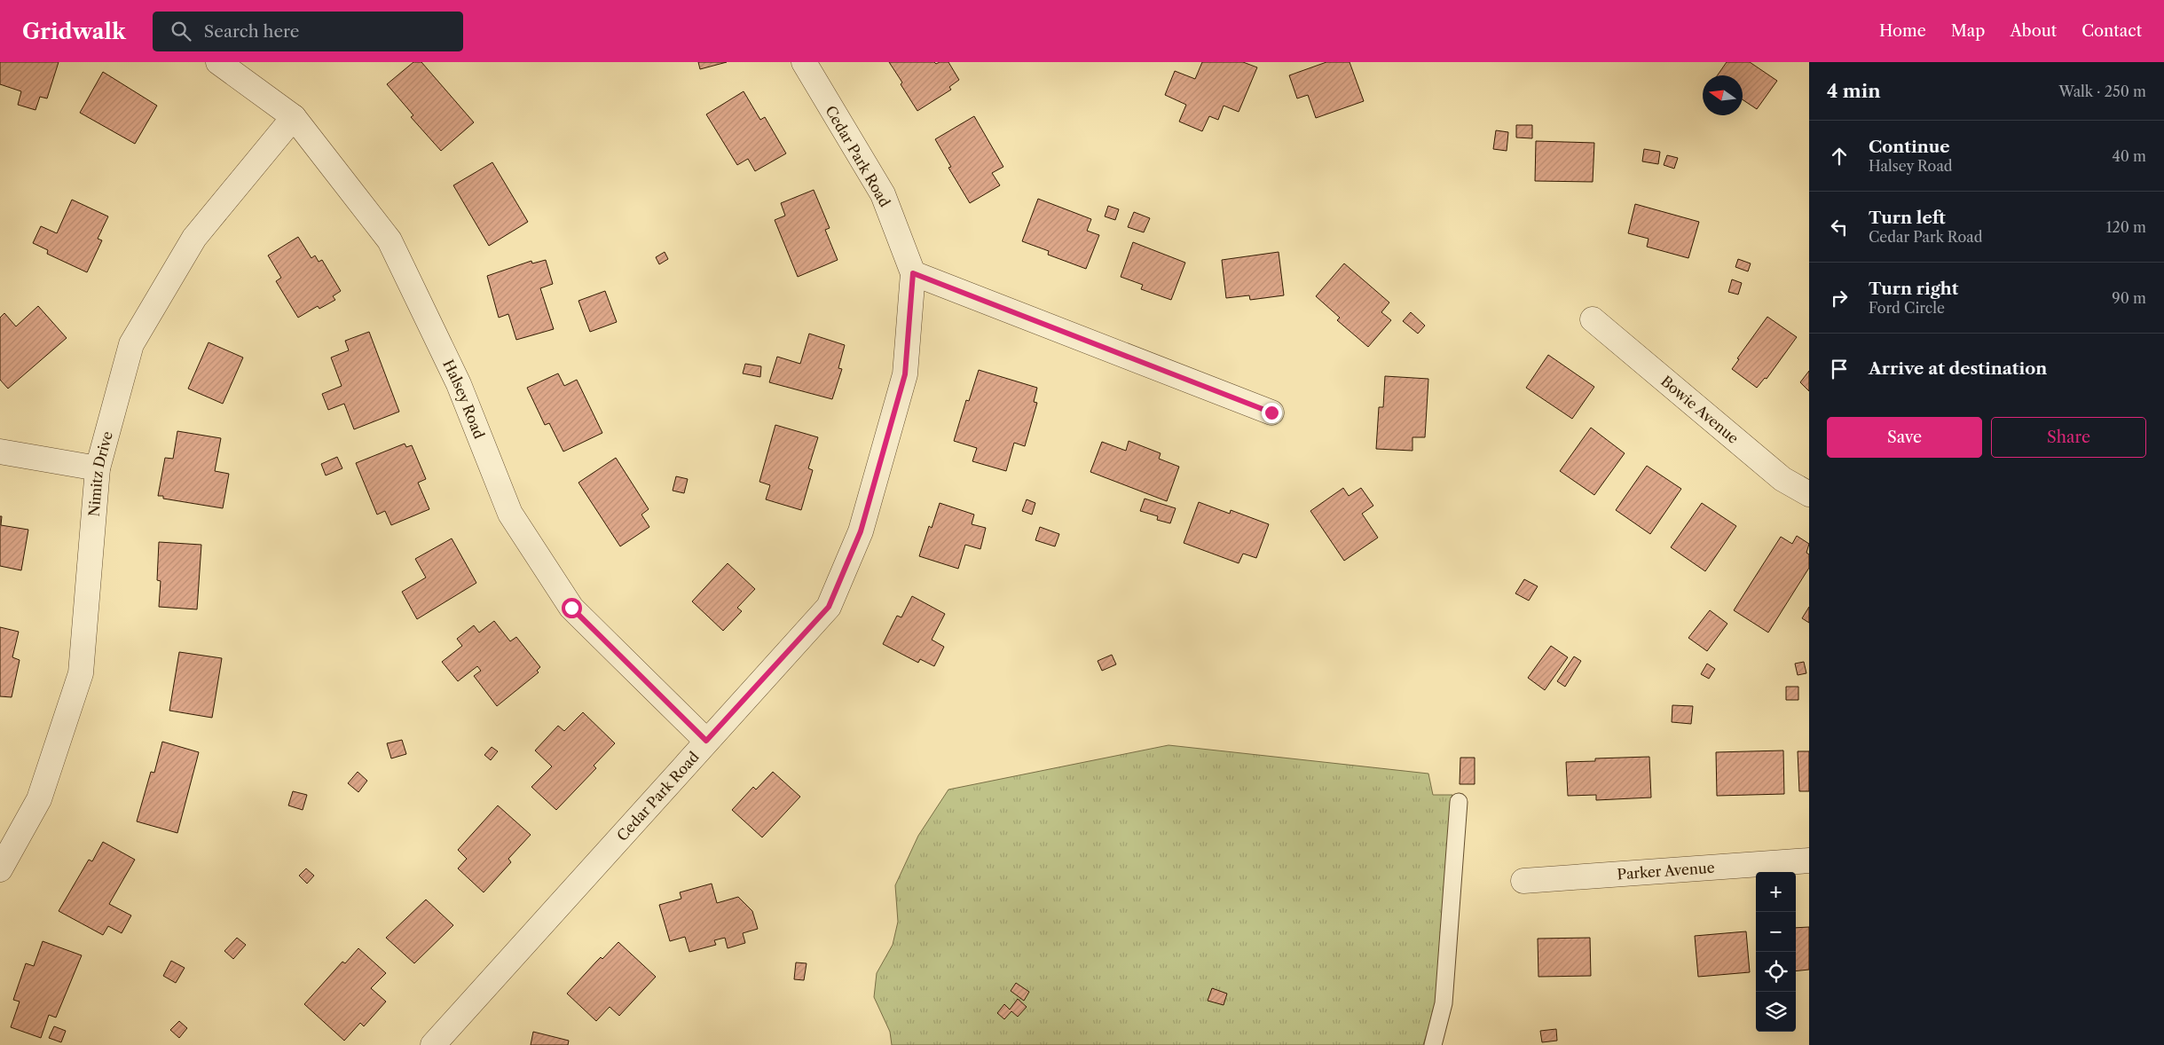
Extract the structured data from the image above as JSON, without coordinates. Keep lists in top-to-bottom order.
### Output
{
  "streets": {
    "street": [
      "Cedar Park Road",
      "Halsey Road",
      "Bowie Avenue",
      "Nimitz Drive",
      "Parker Avenue"
    ]
  },
  "crossings": [
    ["Cedar Park Road", "Halsey Road"],
    ["Halsey Road", "Nimitz Drive"]
  ],
  "north": "left",
  "page": {
    "header": "Gridwalk",
    "search": "Search here",
    "nav": [
      "Home",
      "Map",
      "About",
      "Contact"
    ],
    "heading": ["4 min", "Walk · 250 m"],
    "list": [
      ["Continue", "Halsey Road", "40 m"],
      ["Turn left", "Cedar Park Road", "120 m"],
      ["Turn right", "Ford Circle", "90 m"],
      "Arrive at destination"
    ],
    "buttons": ["Save", "Share"],
    "map_buttons": ["+", "−"]
  }
}
